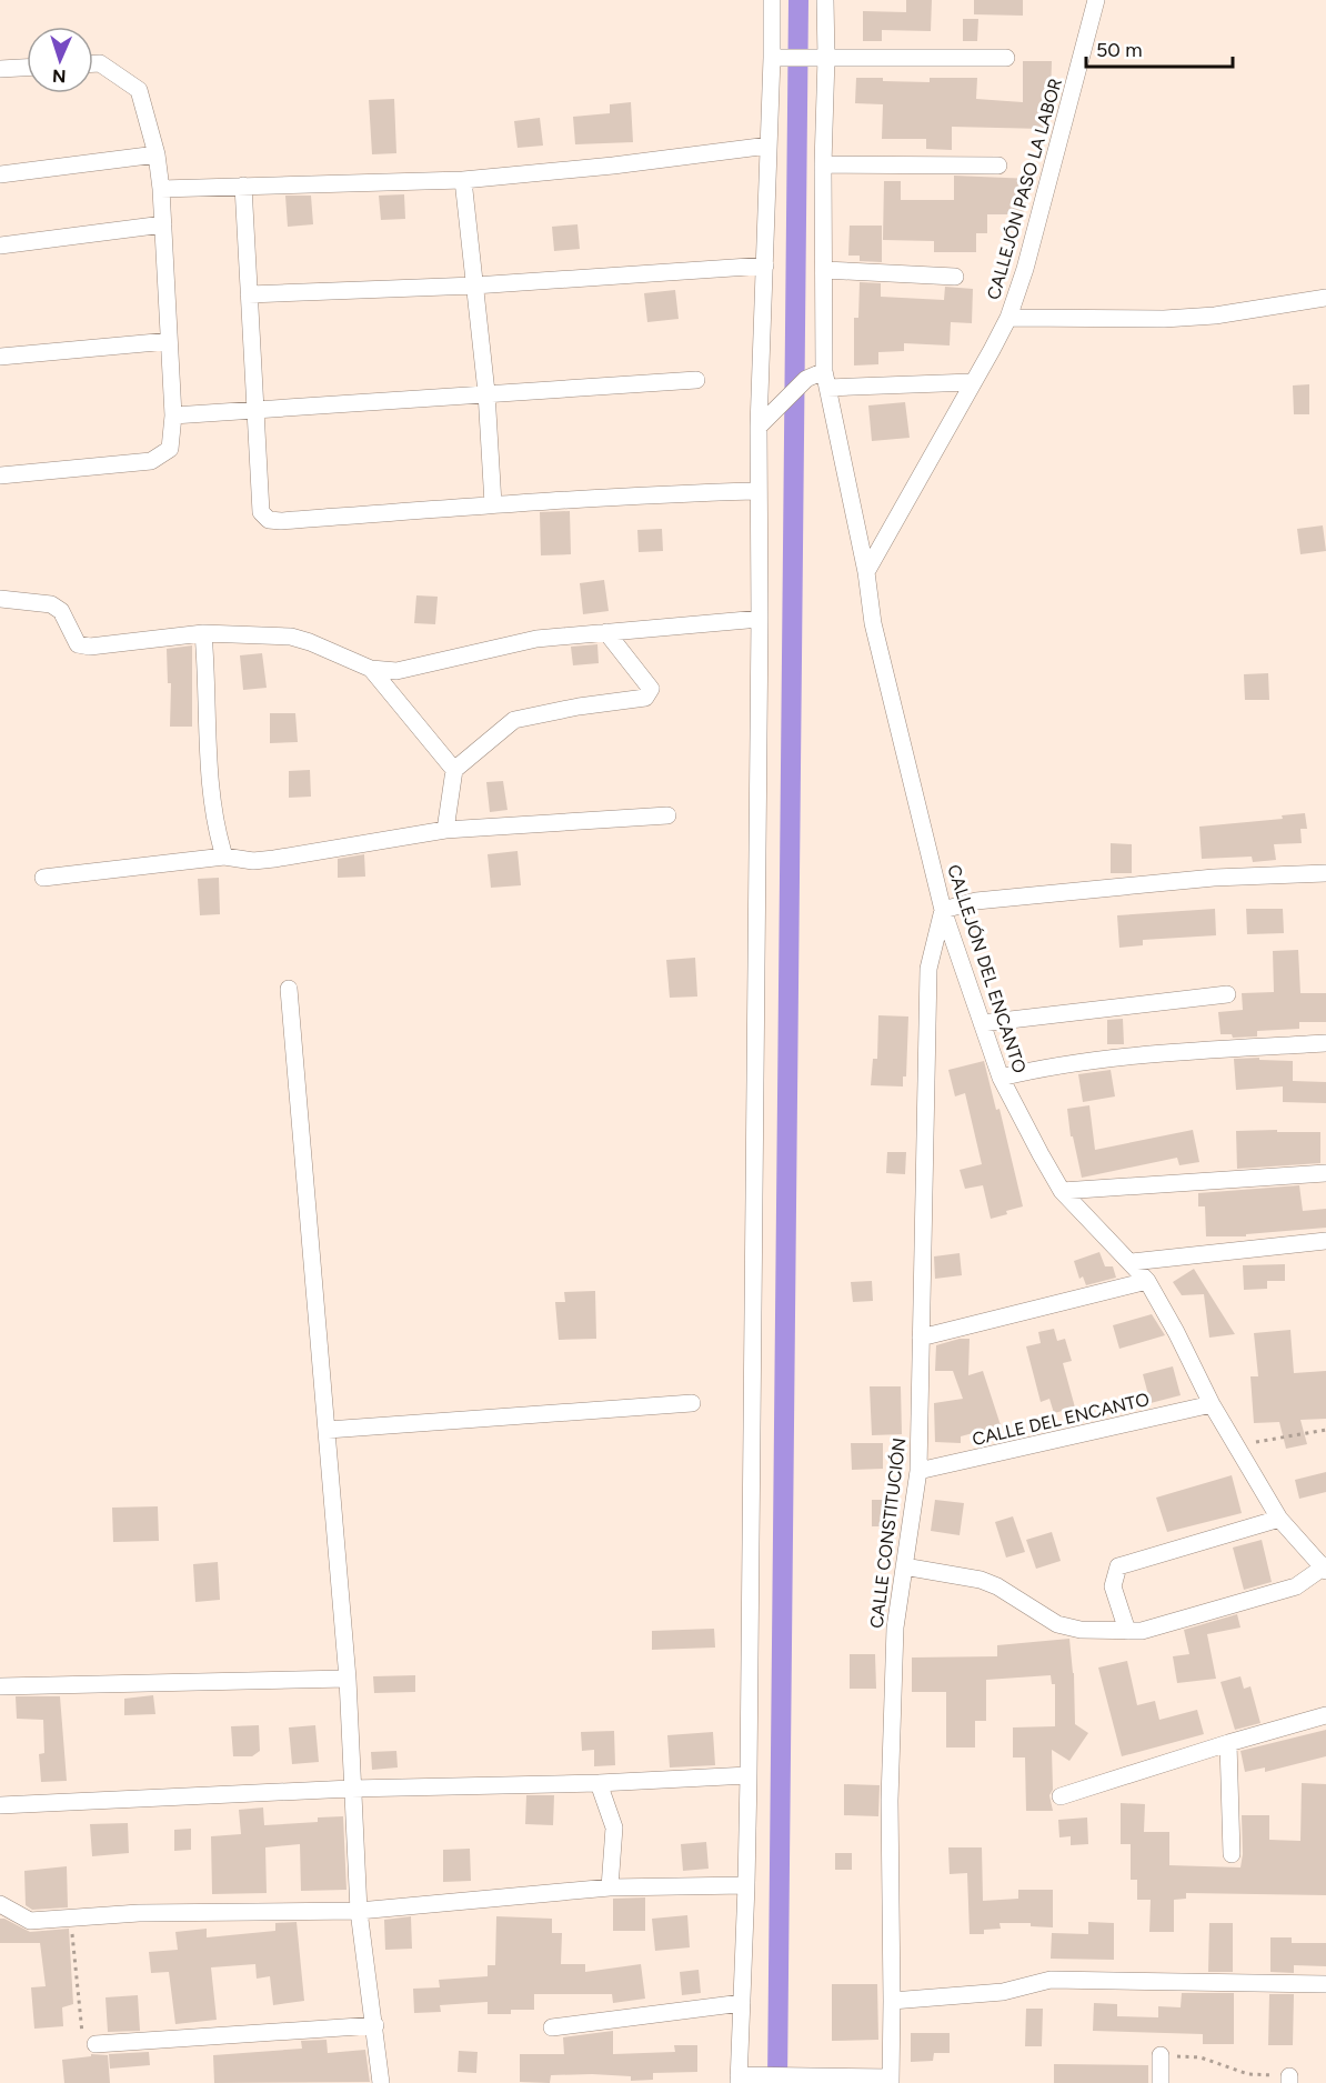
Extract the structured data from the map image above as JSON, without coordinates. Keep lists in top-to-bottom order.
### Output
{
  "streets": {
    "street": [
      "CALLEJÓN PASO LA LABOR",
      "CALLEJÓN DEL ENCANTO",
      "CALLE DEL ENCANTO",
      "CALLE CONSTITUCIÓN"
    ]
  },
  "crossings": [
    ["CALLEJÓN PASO LA LABOR", "CALLEJÓN DEL ENCANTO"],
    ["CALLEJÓN DEL ENCANTO", "CALLE DEL ENCANTO"],
    ["CALLEJÓN DEL ENCANTO", "CALLE CONSTITUCIÓN"],
    ["CALLE DEL ENCANTO", "CALLE CONSTITUCIÓN"]
  ],
  "scale_bar": "50 m",
  "north": "bottom"
}
